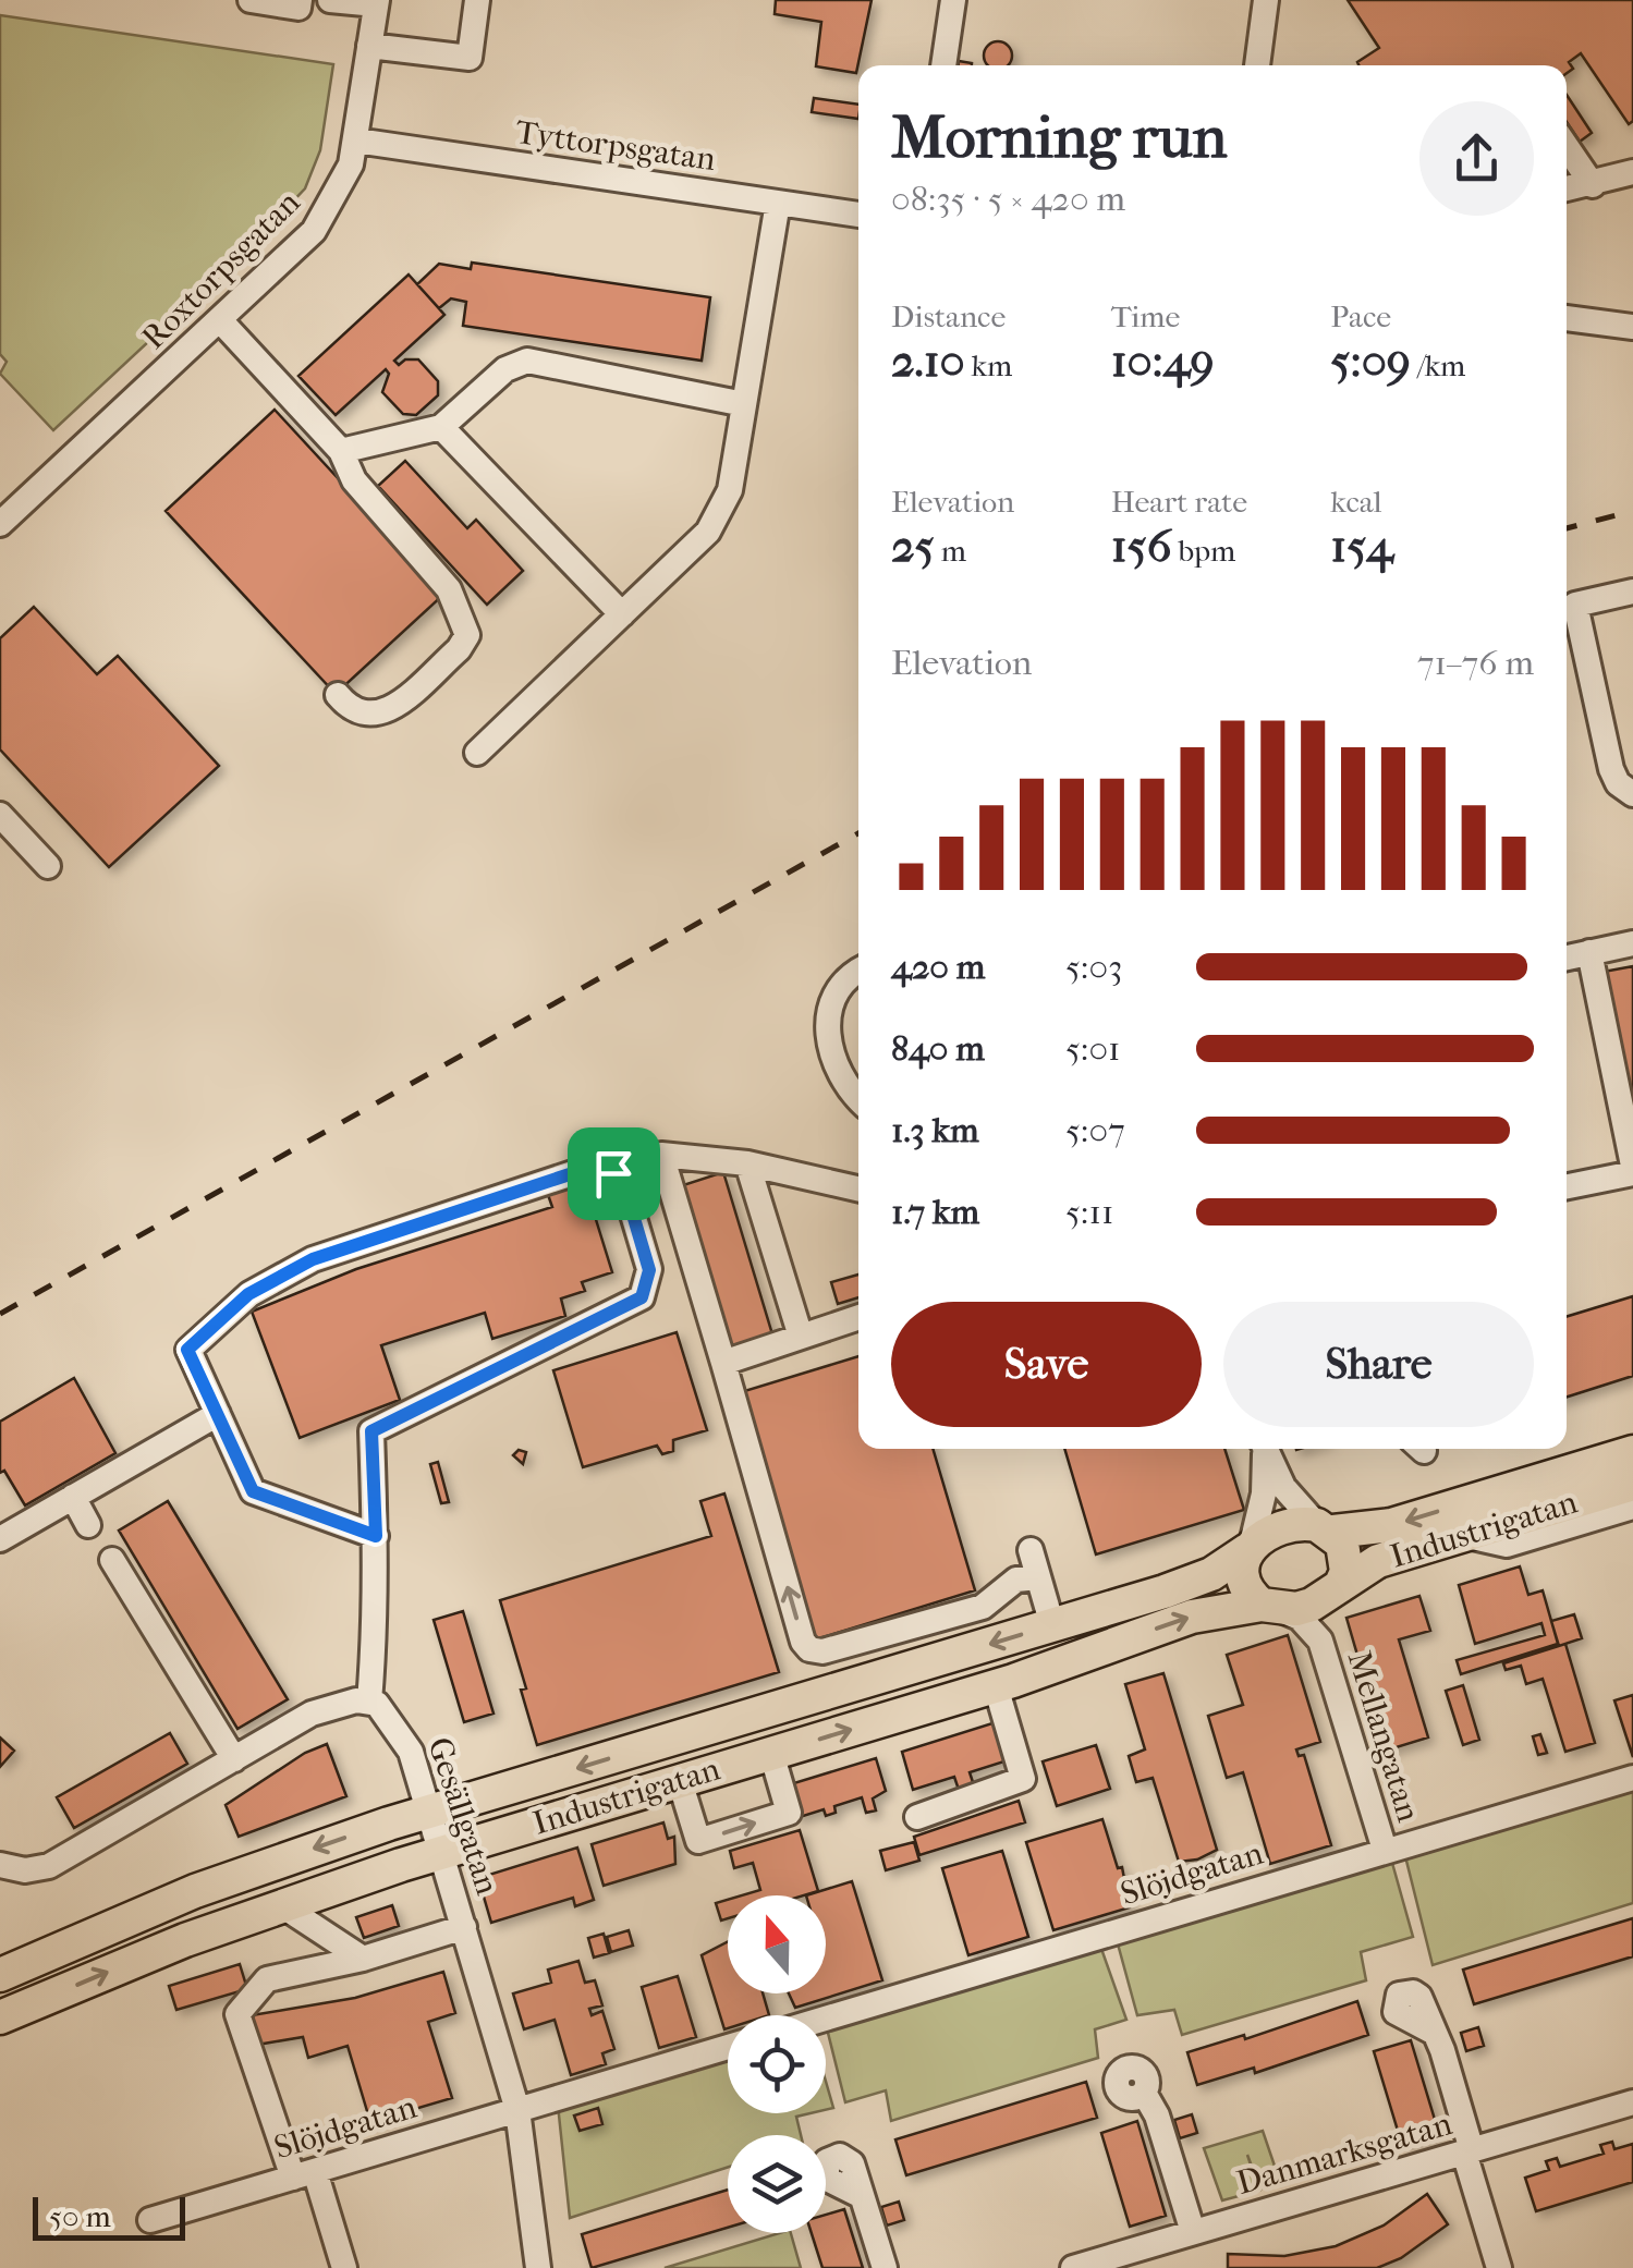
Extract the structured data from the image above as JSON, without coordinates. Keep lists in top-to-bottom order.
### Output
{
  "streets": {
    "main road": ["Industrigatan"],
    "street": [
      "Tyttorpsgatan",
      "Roxtorpsgatan",
      "Mellangatan",
      "Gesällgatan",
      "Slöjdgatan",
      "Danmarksgatan"
    ]
  },
  "crossings": [
    ["Tyttorpsgatan", "Roxtorpsgatan"],
    ["Industrigatan", "Mellangatan"],
    ["Industrigatan", "Gesällgatan"],
    ["Mellangatan", "Slöjdgatan"],
    ["Gesällgatan", "Slöjdgatan"]
  ],
  "scale_bar": "50 m",
  "north": "top",
  "page": {
    "heading": ["Morning run", "08:35 · 5 × 420 m"],
    "stats": [
      ["Distance", "2.10 km"],
      ["Time", "10:49"],
      ["Pace", "5:09 /km"],
      ["Elevation", "25 m"],
      ["Heart rate", "156 bpm"],
      ["kcal", "154"]
    ],
    "chart": ["Elevation", "71–76 m"],
    "list": [
      {
        "name": "420 m",
        "note": "5:03"
      },
      {
        "name": "840 m",
        "note": "5:01"
      },
      {
        "name": "1.3 km",
        "note": "5:07"
      },
      {
        "name": "1.7 km",
        "note": "5:11"
      }
    ],
    "buttons": ["Save", "Share"],
    "scale": "50 m"
  }
}
